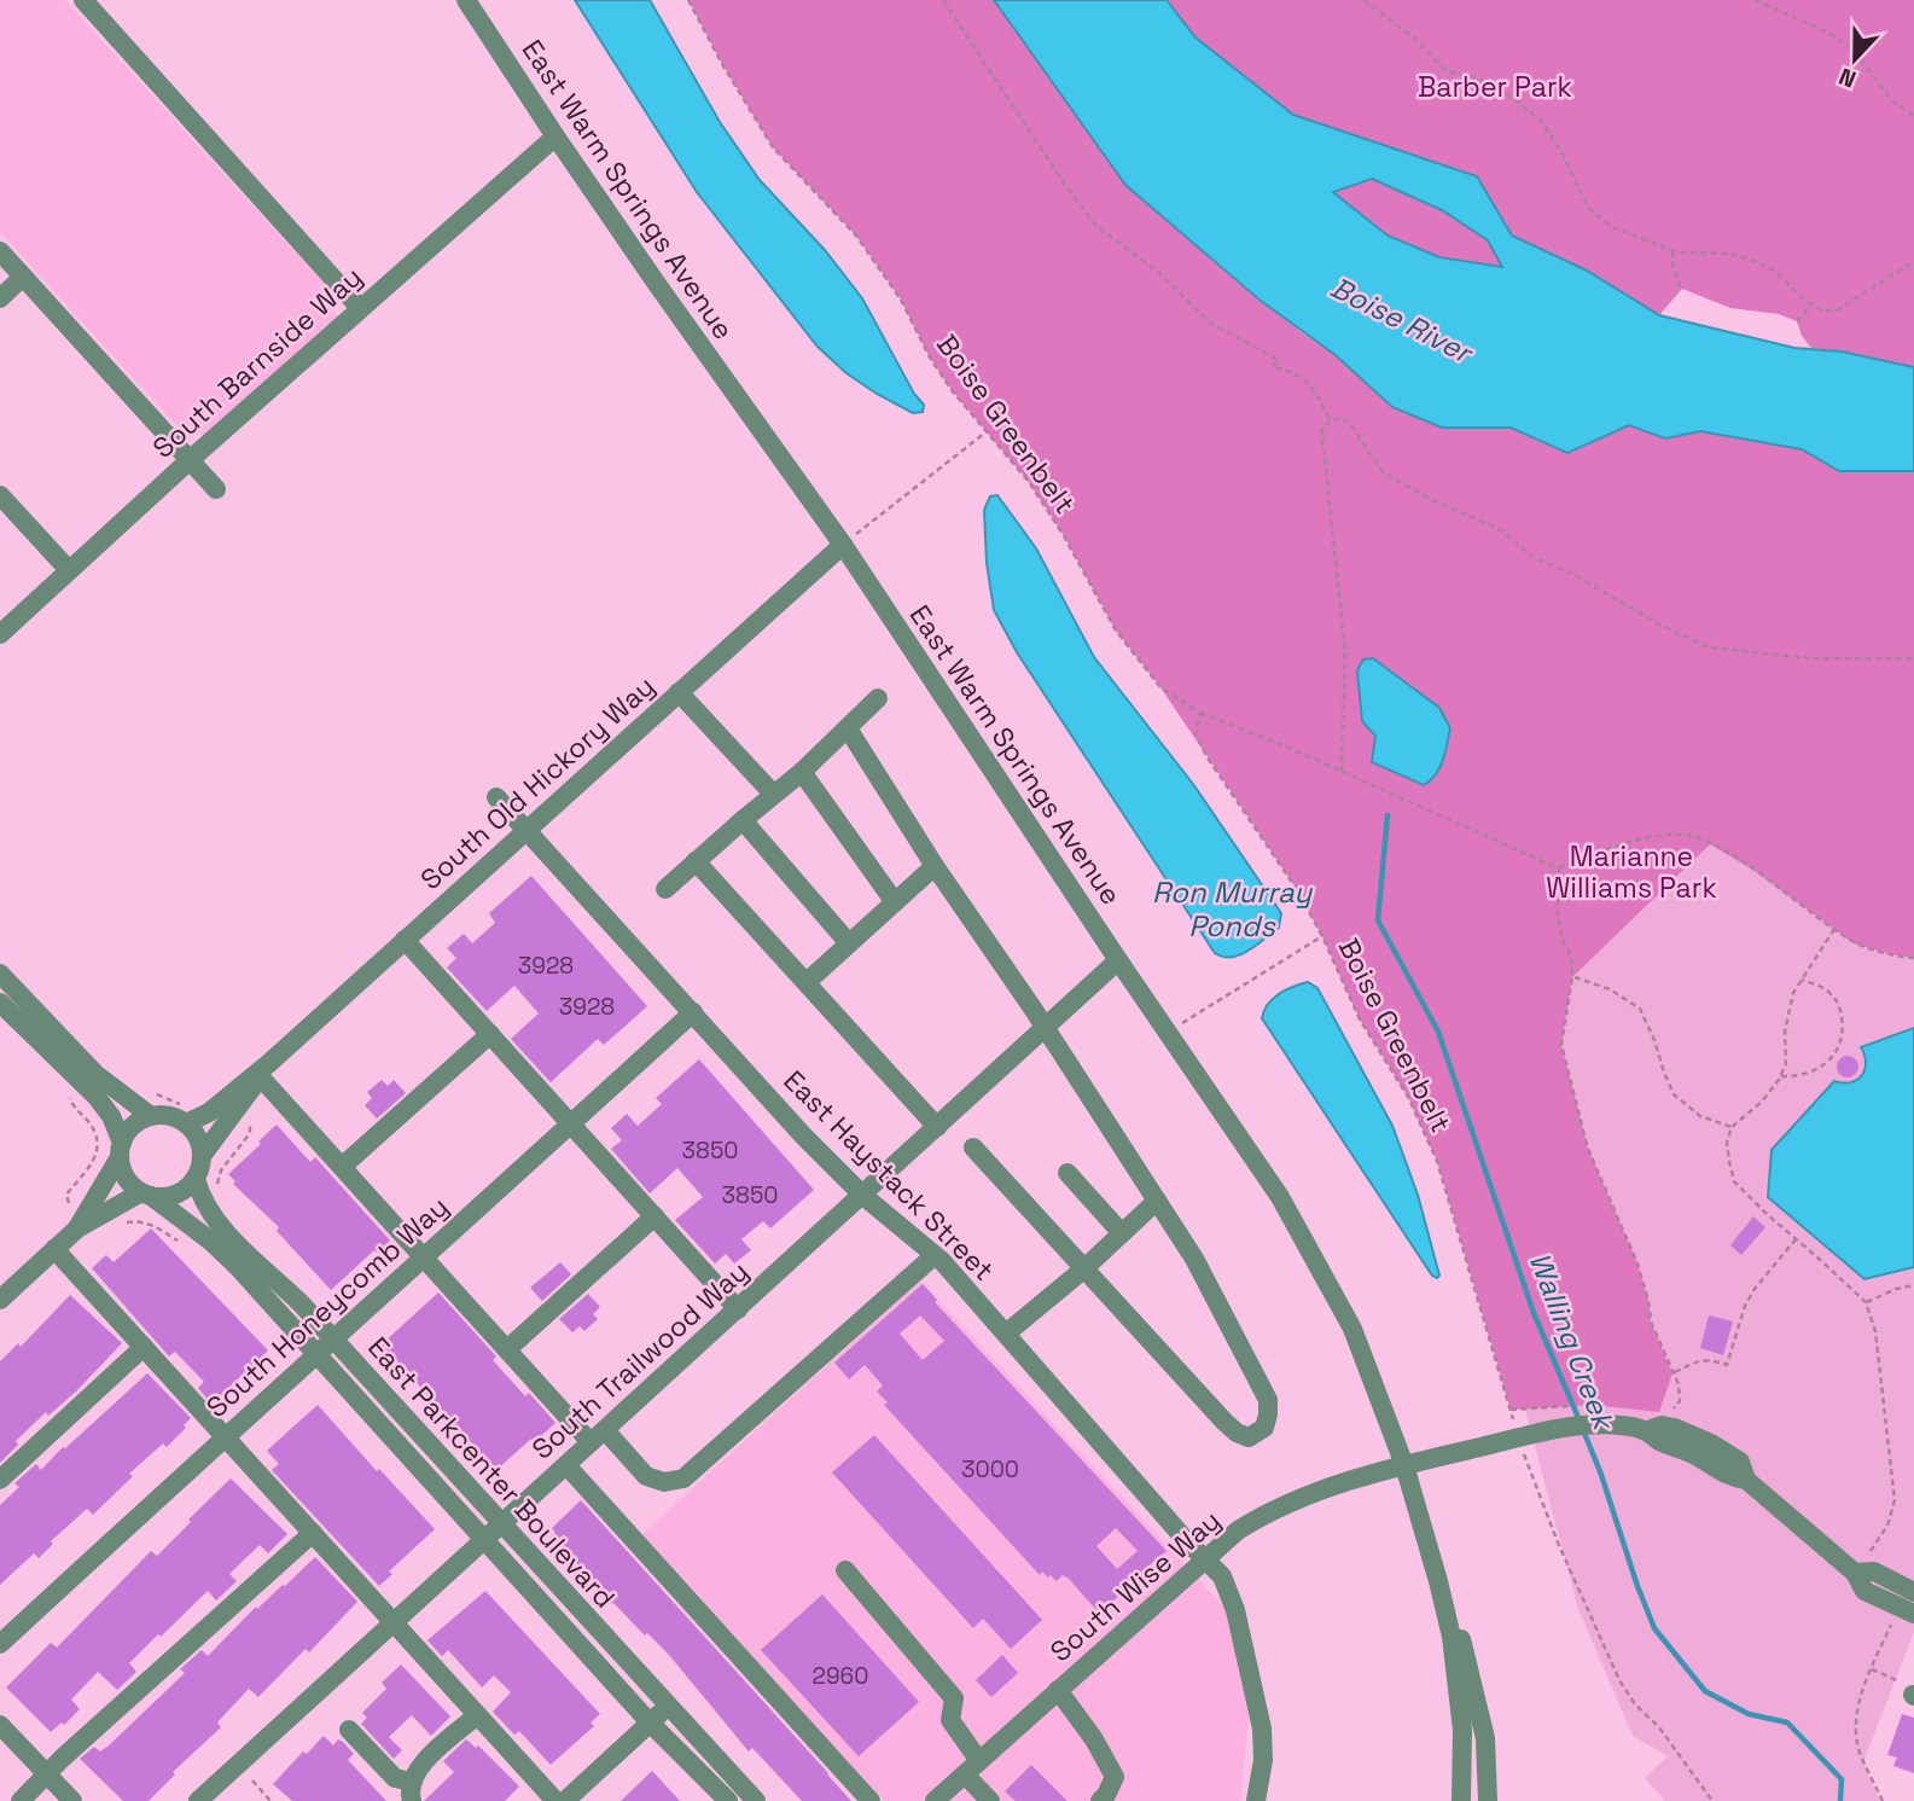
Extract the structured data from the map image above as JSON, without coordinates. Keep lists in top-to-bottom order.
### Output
{
  "streets": {
    "street": [
      "East Warm Springs Avenue",
      "South Barnside Way",
      "South Old Hickory Way",
      "East Haystack Street",
      "South Honeycomb Way",
      "South Trailwood Way",
      "East Parkcenter Boulevard",
      "South Wise Way"
    ],
    "path": ["Boise Greenbelt"]
  },
  "crossings": [
    ["East Warm Springs Avenue", "South Barnside Way"],
    ["East Warm Springs Avenue", "South Old Hickory Way"],
    ["East Warm Springs Avenue", "South Trailwood Way"],
    ["East Warm Springs Avenue", "South Wise Way"],
    ["South Old Hickory Way", "East Haystack Street"],
    ["South Old Hickory Way", "East Parkcenter Boulevard"],
    ["East Haystack Street", "South Honeycomb Way"],
    ["East Haystack Street", "South Trailwood Way"],
    ["East Haystack Street", "South Wise Way"],
    ["South Honeycomb Way", "East Parkcenter Boulevard"],
    ["South Trailwood Way", "East Parkcenter Boulevard"]
  ],
  "water": ["Boise River", "Ron Murray Ponds", "Walling Creek"],
  "parks": ["Barber Park", "Marianne Williams Park"],
  "house_numbers": [
    "3928",
    "3928",
    "3850",
    "3850",
    "3000",
    "2960"
  ],
  "north": "bottom"
}
